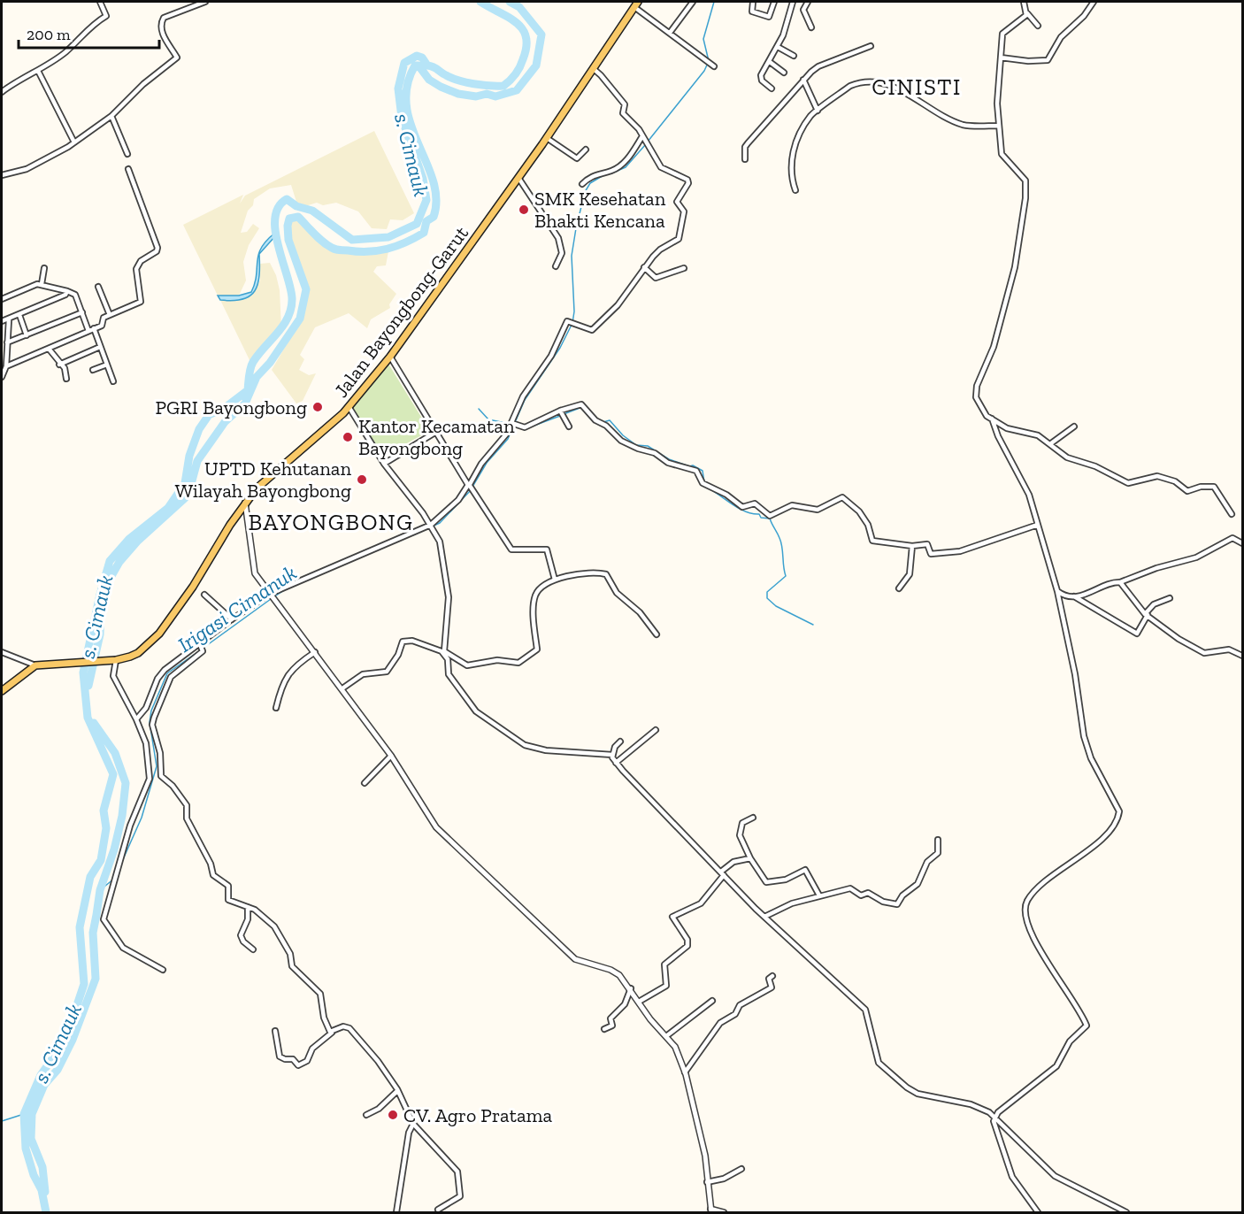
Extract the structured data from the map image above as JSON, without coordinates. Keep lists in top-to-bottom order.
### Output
{
  "streets": {
    "main road": ["Jalan Bayongbong-Garut"]
  },
  "districts": ["CINISTI", "BAYONGBONG"],
  "water": ["s. Cimauk", "Irigasi Cimanuk"],
  "places": [
    "SMK Kesehatan Bhakti Kencana",
    "PGRI Bayongbong",
    "Kantor Kecamatan Bayongbong",
    "UPTD Kehutanan Wilayah Bayongbong",
    "CV. Agro Pratama"
  ],
  "scale_bar": "200 m"
}
